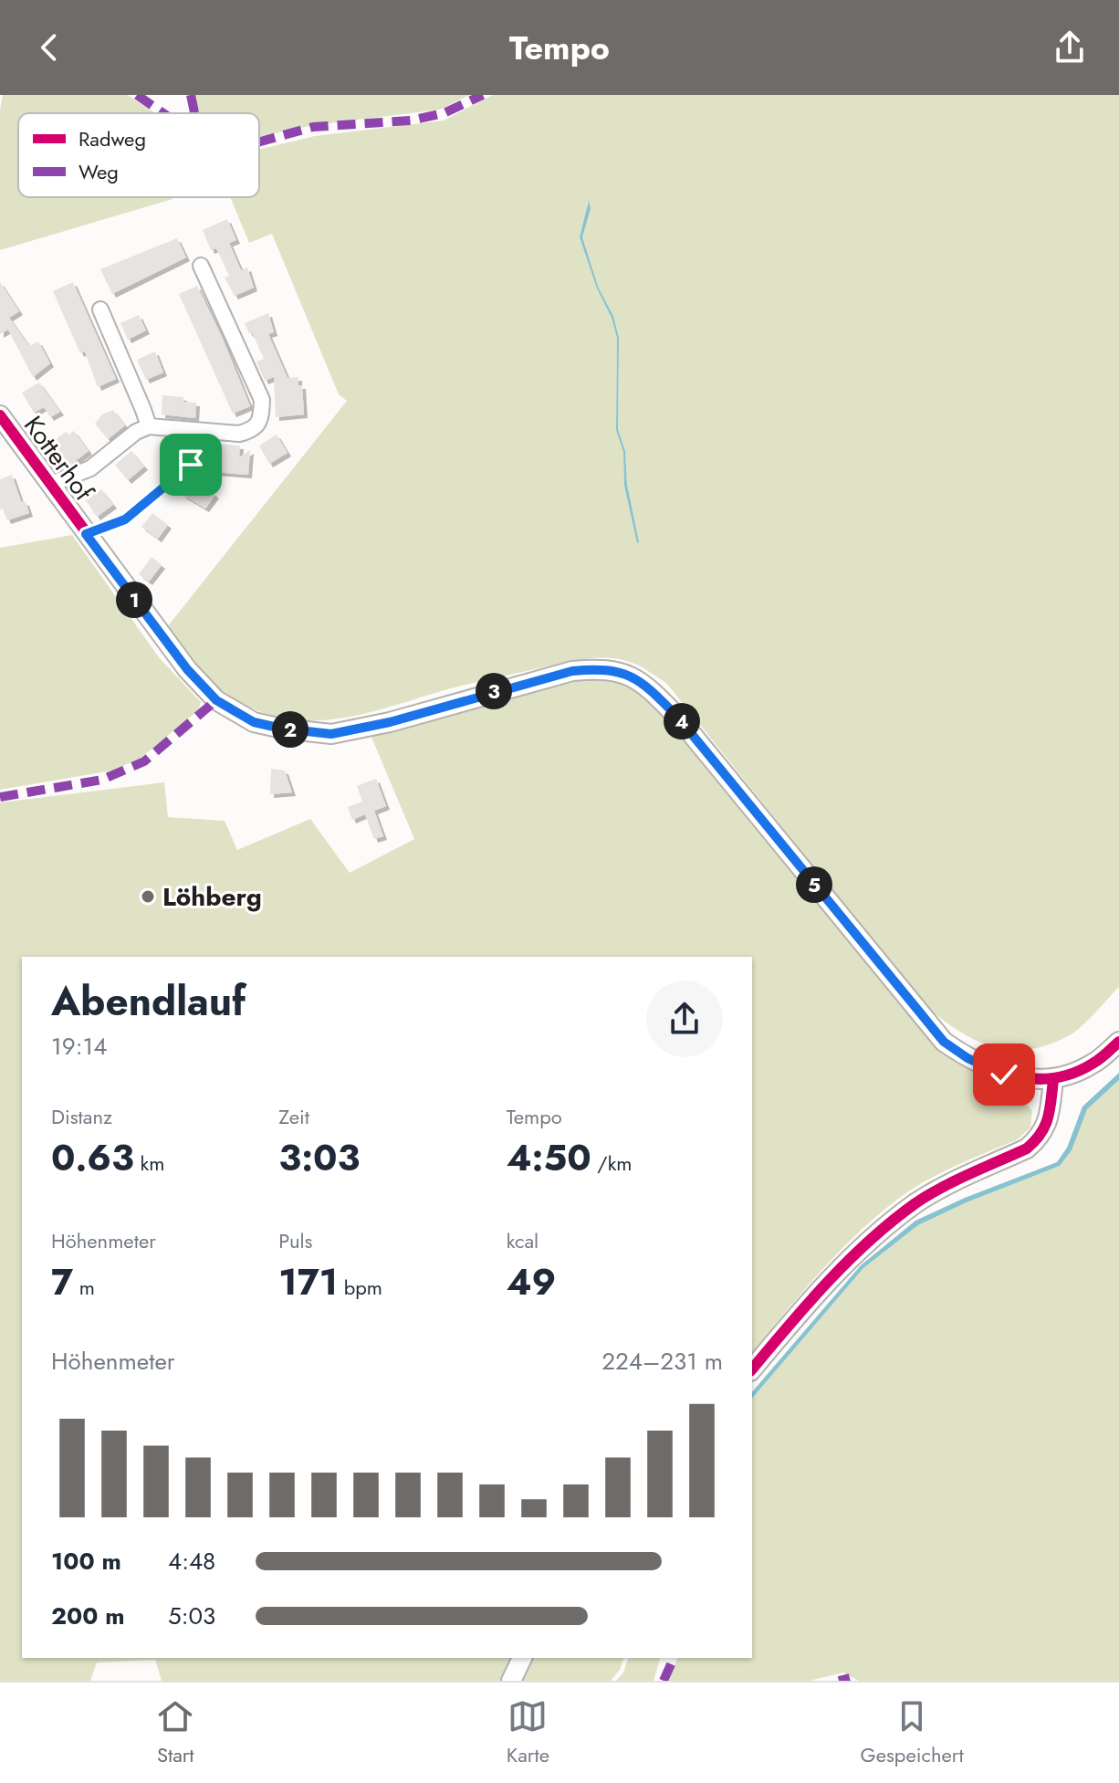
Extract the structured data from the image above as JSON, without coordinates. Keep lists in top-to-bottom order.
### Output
{
  "streets": {
    "street": ["Kotterhof"]
  },
  "places": ["Löhberg"],
  "legend": ["Radweg", "Weg"],
  "page": {
    "header": "Tempo",
    "pins": [
      "1",
      "3",
      "4",
      "2",
      "5"
    ],
    "heading": ["Abendlauf", "19:14"],
    "stats": [
      ["Distanz", "0.63 km"],
      ["Zeit", "3:03"],
      ["Tempo", "4:50 /km"],
      ["Höhenmeter", "7 m"],
      ["Puls", "171 bpm"],
      ["kcal", "49"]
    ],
    "chart": ["Höhenmeter", "224–231 m"],
    "list": [
      {
        "name": "100 m",
        "note": "4:48"
      },
      {
        "name": "200 m",
        "note": "5:03"
      }
    ],
    "tabs": ["Start", "Karte", "Gespeichert"]
  }
}
